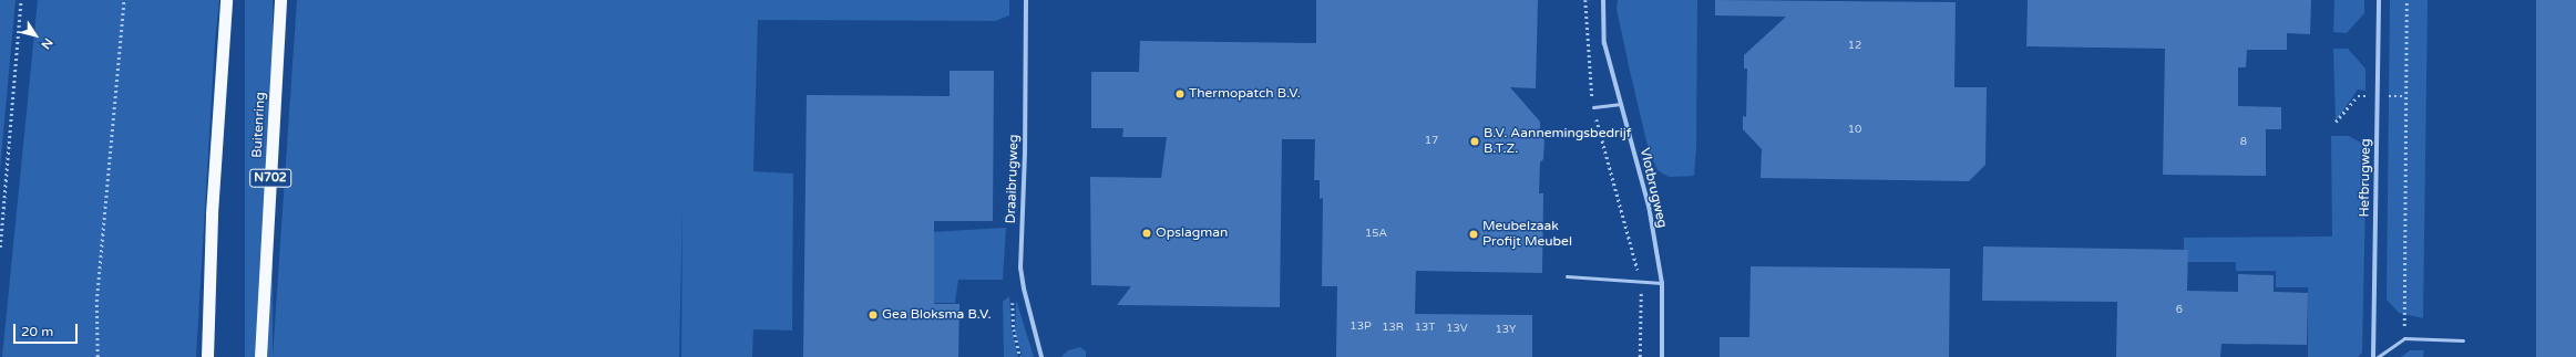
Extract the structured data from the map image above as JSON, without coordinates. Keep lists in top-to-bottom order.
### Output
{
  "streets": {
    "highway": ["Buitenring", "N702"],
    "street": ["Hefbrugweg", "Draaibrugweg", "Vlotbrugweg"]
  },
  "places": [
    "Thermopatch B.V.",
    "B.V. Aannemingsbedrijf B.T.Z.",
    "Opslagman",
    "Meubelzaak Profijt Meubel",
    "Gea Bloksma B.V."
  ],
  "house_numbers": [
    "12",
    "10",
    "17",
    "8",
    "15A",
    "6",
    "13P",
    "13R",
    "13T",
    "13V",
    "13Y"
  ],
  "scale_bar": "20 m",
  "north": "bottom right"
}
